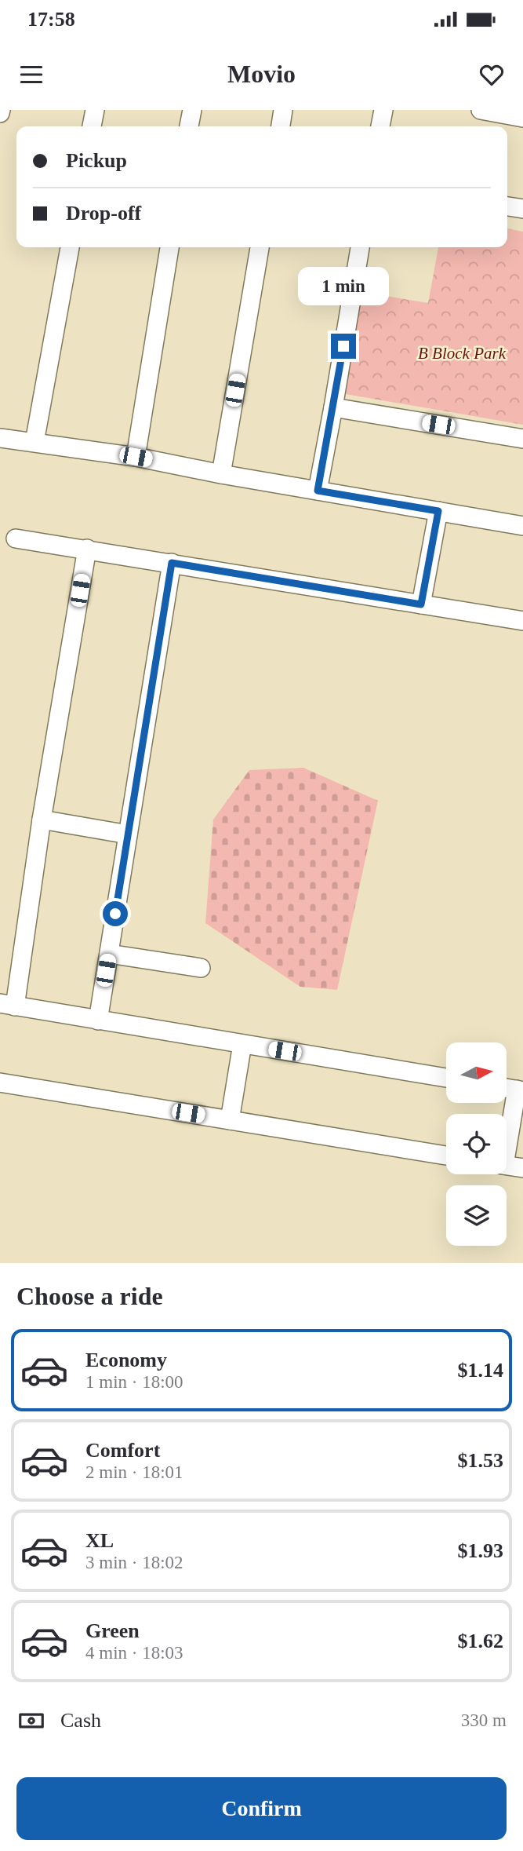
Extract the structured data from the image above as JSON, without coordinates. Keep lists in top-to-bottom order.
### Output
{
  "parks": ["B Block Park"],
  "north": "right",
  "page": {
    "status": "17:58",
    "header": "Movio",
    "banner": ["Pickup", "Drop-off"],
    "bubble": "1 min",
    "heading": "Choose a ride",
    "list": [
      {
        "name": "Economy",
        "note": "1 min · 18:00",
        "value": "$1.14"
      },
      {
        "name": "Comfort",
        "note": "2 min · 18:01",
        "value": "$1.53"
      },
      {
        "name": "XL",
        "note": "3 min · 18:02",
        "value": "$1.93"
      },
      {
        "name": "Green",
        "note": "4 min · 18:03",
        "value": "$1.62"
      }
    ],
    "pay": ["Cash", "330 m"],
    "buttons": "Confirm"
  }
}
